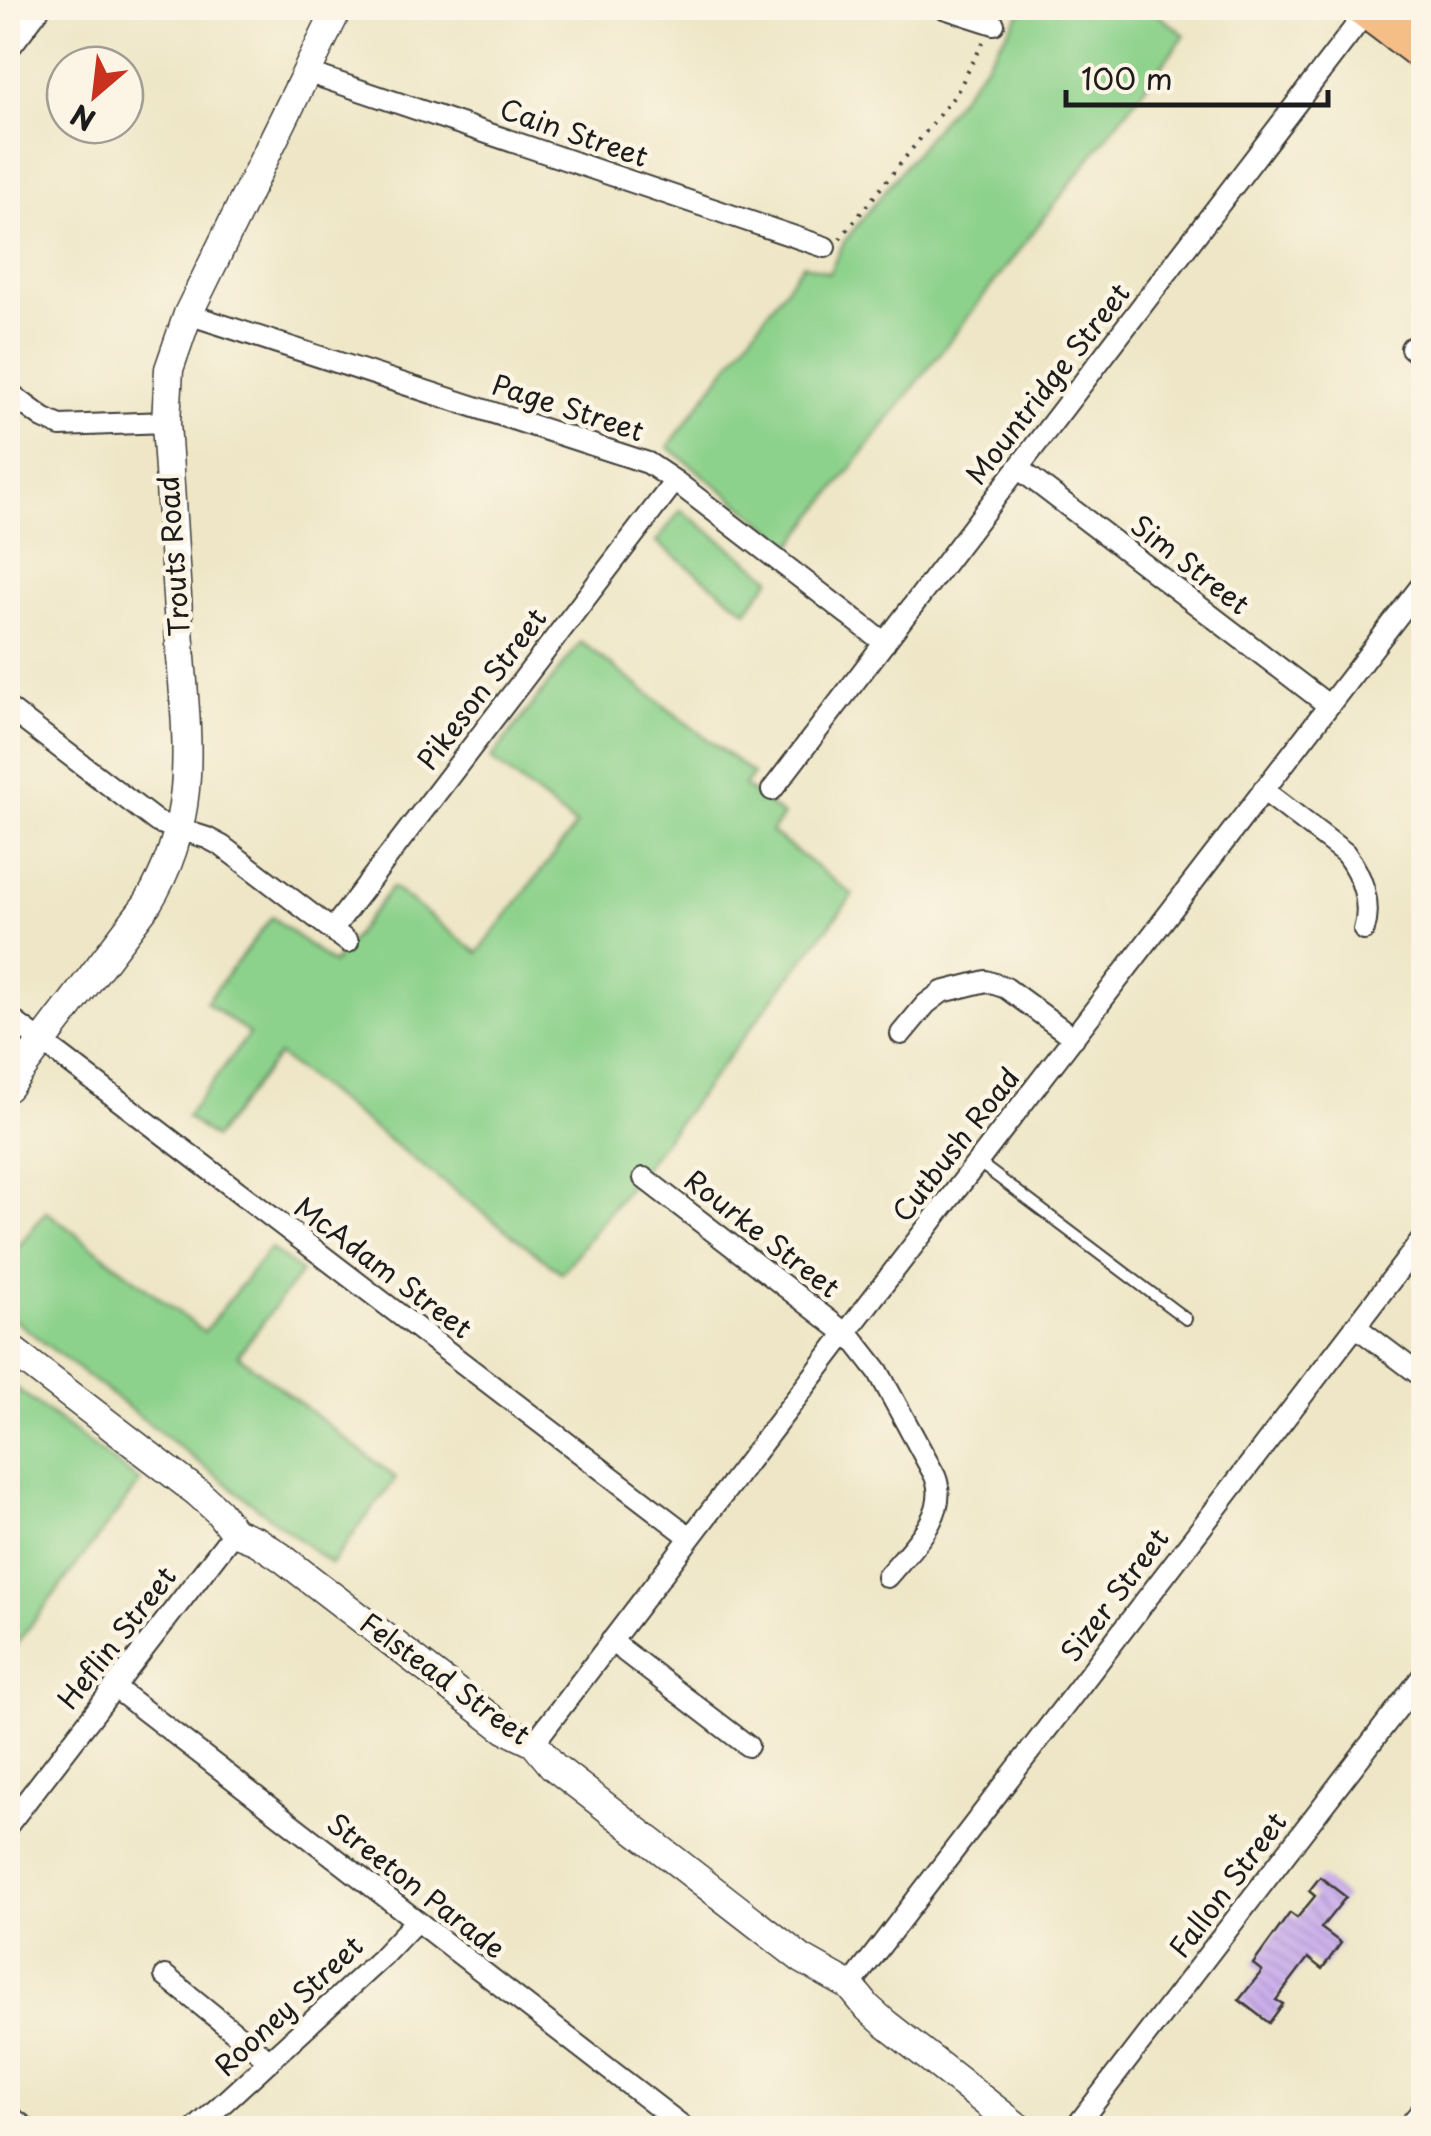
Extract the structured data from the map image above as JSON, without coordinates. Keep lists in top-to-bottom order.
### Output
{
  "streets": {
    "street": [
      "Cain Street",
      "Mountridge Street",
      "Page Street",
      "Trouts Road",
      "Sim Street",
      "Pikeson Street",
      "Cutbush Road",
      "Rourke Street",
      "McAdam Street",
      "Sizer Street",
      "Heflin Street",
      "Felstead Street",
      "Fallon Street",
      "Streeton Parade",
      "Rooney Street"
    ]
  },
  "crossings": [
    ["Cain Street", "Trouts Road"],
    ["Mountridge Street", "Page Street"],
    ["Mountridge Street", "Sim Street"],
    ["Page Street", "Trouts Road"],
    ["Page Street", "Pikeson Street"],
    ["Trouts Road", "Pikeson Street"],
    ["Trouts Road", "McAdam Street"],
    ["Sim Street", "Cutbush Road"],
    ["Cutbush Road", "Rourke Street"],
    ["Cutbush Road", "McAdam Street"],
    ["Cutbush Road", "Felstead Street"],
    ["Sizer Street", "Felstead Street"],
    ["Heflin Street", "Felstead Street"],
    ["Heflin Street", "Streeton Parade"],
    ["Streeton Parade", "Rooney Street"]
  ],
  "scale_bar": "100 m",
  "north": "bottom left"
}
